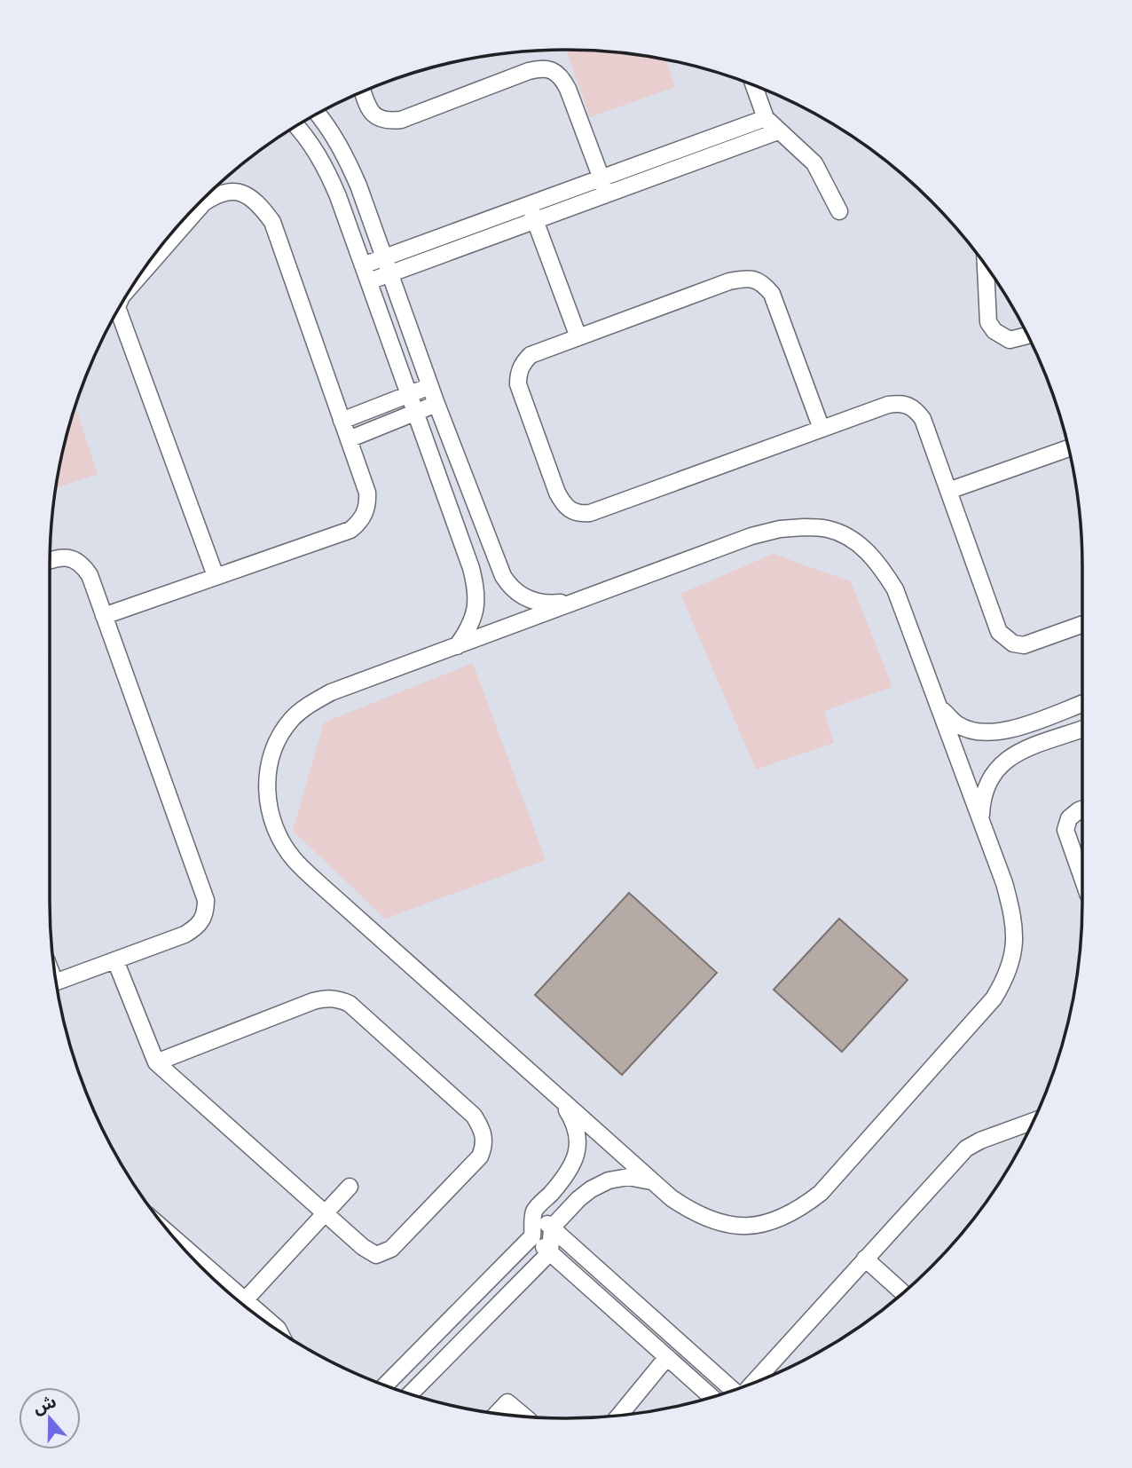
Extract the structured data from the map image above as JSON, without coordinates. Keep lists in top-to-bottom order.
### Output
{
  "north": "top"
}
